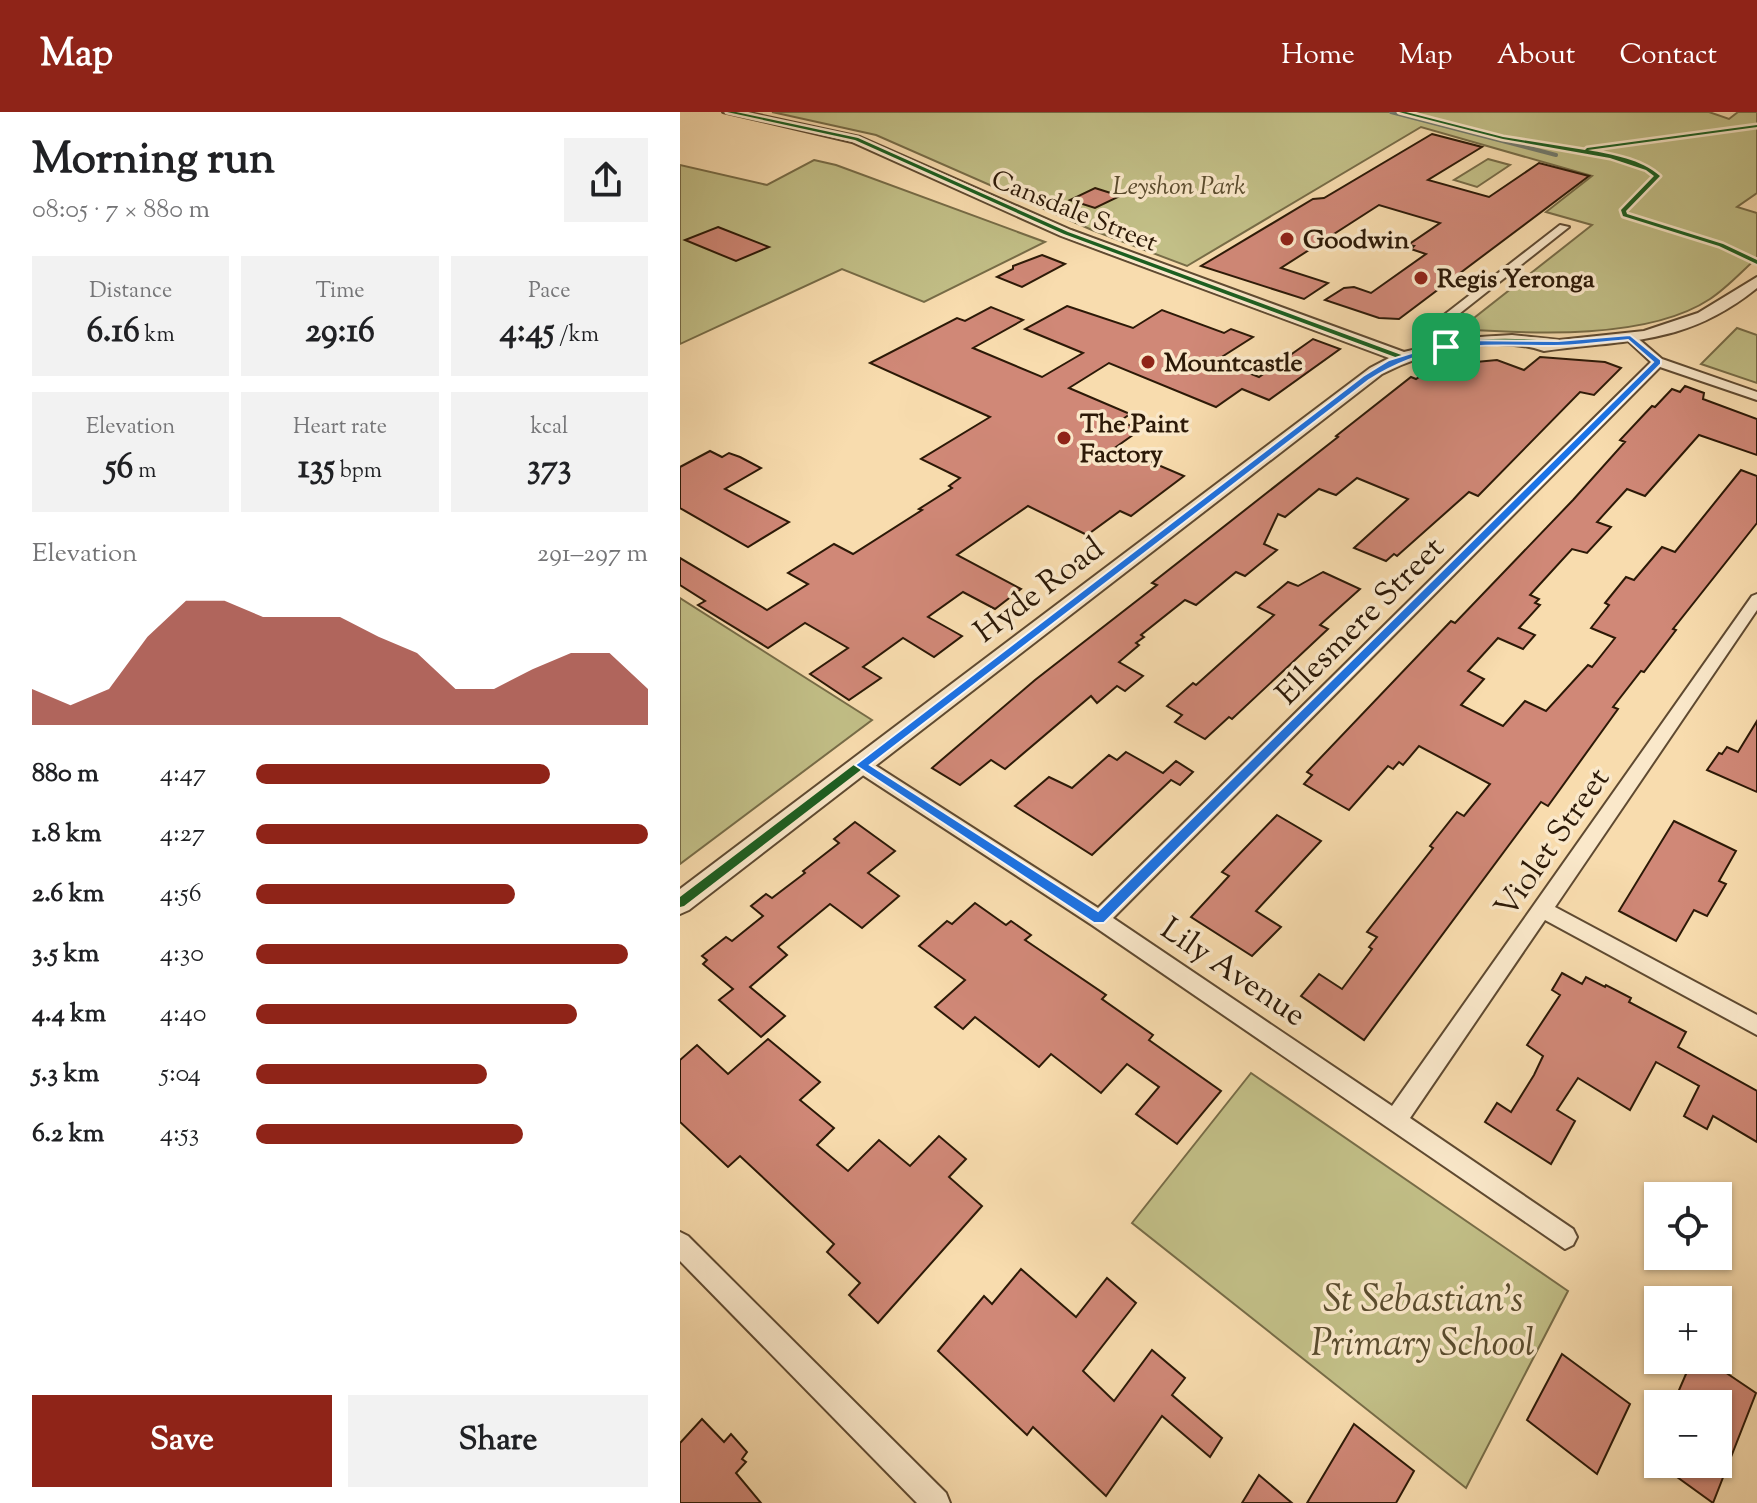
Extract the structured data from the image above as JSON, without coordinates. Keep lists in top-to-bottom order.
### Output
{
  "streets": {
    "street": [
      "Cansdale Street",
      "Hyde Road",
      "Ellesmere Street",
      "Violet Street",
      "Lily Avenue"
    ]
  },
  "crossings": [
    ["Cansdale Street", "Hyde Road"],
    ["Hyde Road", "Lily Avenue"],
    ["Ellesmere Street", "Lily Avenue"],
    ["Violet Street", "Lily Avenue"]
  ],
  "parks": ["Leyshon Park", "St Sebastian's Primary School"],
  "places": [
    "Goodwin",
    "Regis Yeronga",
    "Mountcastle",
    "The Paint Factory"
  ],
  "page": {
    "header": "Map",
    "nav": [
      "Home",
      "Map",
      "About",
      "Contact"
    ],
    "heading": ["Morning run", "08:05 · 7 × 880 m"],
    "stats": [
      ["Distance", "6.16 km"],
      ["Time", "29:16"],
      ["Pace", "4:45 /km"],
      ["Elevation", "56 m"],
      ["Heart rate", "135 bpm"],
      ["kcal", "373"]
    ],
    "chart": ["Elevation", "291–297 m"],
    "list": [
      {
        "name": "880 m",
        "note": "4:47"
      },
      {
        "name": "1.8 km",
        "note": "4:27"
      },
      {
        "name": "2.6 km",
        "note": "4:56"
      },
      {
        "name": "3.5 km",
        "note": "4:30"
      },
      {
        "name": "4.4 km",
        "note": "4:40"
      },
      {
        "name": "5.3 km",
        "note": "5:04"
      },
      {
        "name": "6.2 km",
        "note": "4:53"
      }
    ],
    "map_buttons": ["+", "−"],
    "buttons": ["Save", "Share"]
  }
}
